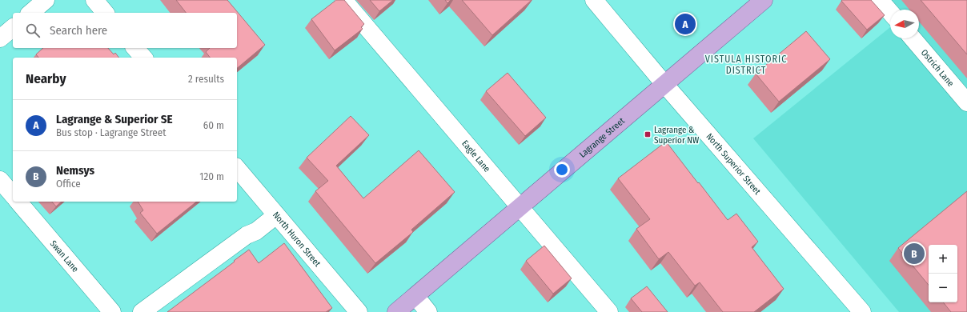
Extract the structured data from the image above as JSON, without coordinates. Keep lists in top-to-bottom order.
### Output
{
  "streets": {
    "main road": ["Lagrange Street"],
    "street": [
      "Ostrich Lane",
      "Eagle Lane",
      "North Superior Street",
      "North Huron Street",
      "Swan Lane"
    ]
  },
  "crossings": [
    ["Lagrange Street", "Eagle Lane"],
    ["Lagrange Street", "North Superior Street"]
  ],
  "districts": ["VISTULA HISTORIC DISTRICT"],
  "places": {
    "transit": ["Lagrange & Superior NW"]
  },
  "north": "left",
  "page": {
    "pins": ["A", "B"],
    "search": "Search here",
    "heading": ["Nearby", "2 results"],
    "list": [
      {
        "mark": "A",
        "name": "Lagrange & Superior SE",
        "note": "Bus stop · Lagrange Street",
        "value": "60 m"
      },
      {
        "mark": "B",
        "name": "Nemsys",
        "note": "Office",
        "value": "120 m"
      }
    ],
    "map_buttons": ["+", "−"]
  }
}
